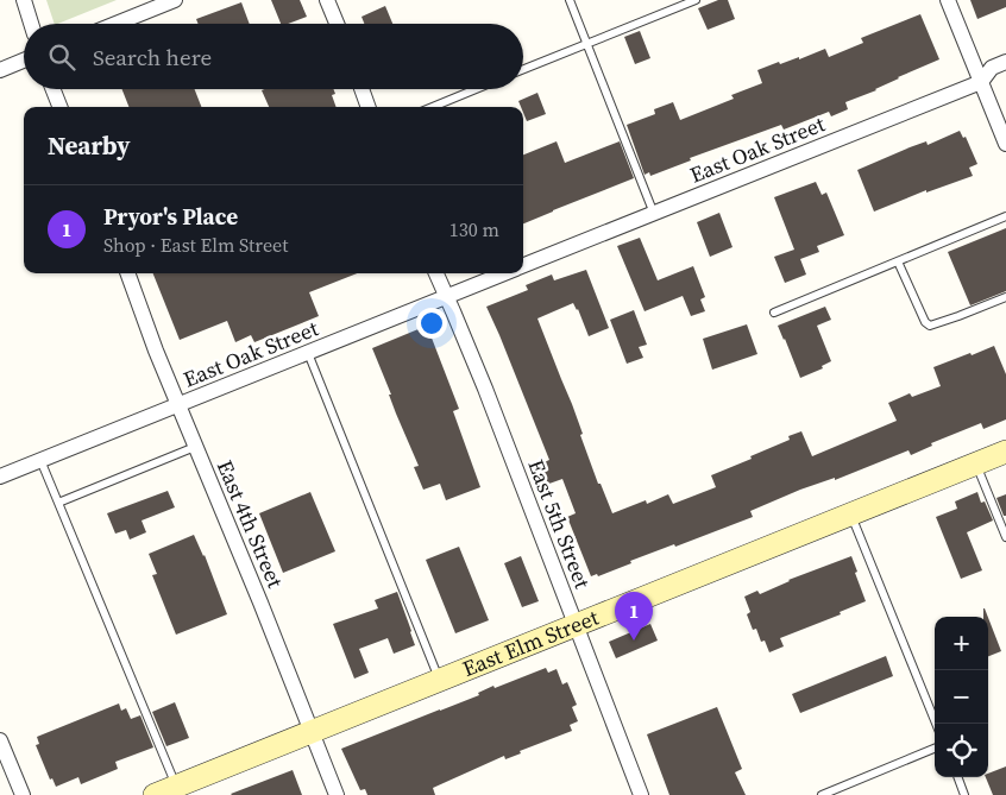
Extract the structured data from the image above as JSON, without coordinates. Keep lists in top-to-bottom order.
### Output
{
  "streets": {
    "main road": ["East Elm Street"],
    "street": ["East Oak Street", "East 4th Street", "East 5th Street"]
  },
  "crossings": [
    ["East Oak Street", "East 4th Street"],
    ["East Oak Street", "East 5th Street"],
    ["East 4th Street", "East Elm Street"],
    ["East 5th Street", "East Elm Street"]
  ],
  "page": {
    "search": "Search here",
    "heading": "Nearby",
    "list": [
      {
        "mark": "1",
        "name": "Pryor's Place",
        "note": "Shop · East Elm Street",
        "value": "130 m"
      }
    ],
    "pins": "1",
    "map_buttons": ["+", "−"]
  }
}
